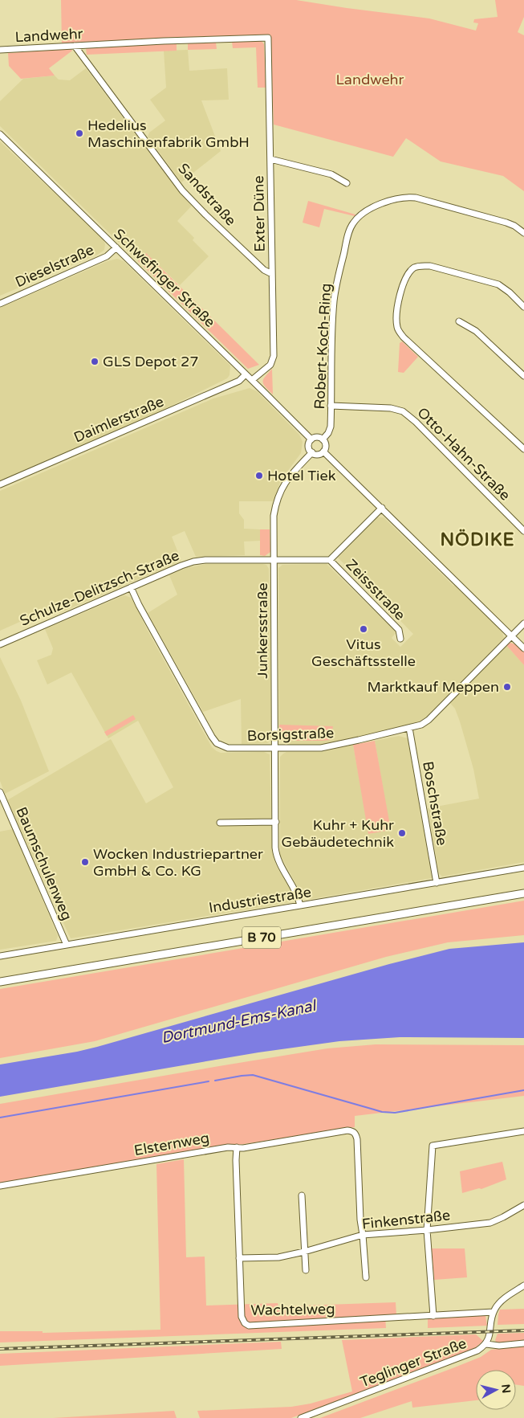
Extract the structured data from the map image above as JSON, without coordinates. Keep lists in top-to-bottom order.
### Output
{
  "streets": {
    "main road": ["B 70"],
    "street": [
      "Landwehr",
      "Sandstraße",
      "Exter Düne",
      "Dieselstraße",
      "Schwefinger Straße",
      "Robert-Koch-Ring",
      "Daimlerstraße",
      "Otto-Hahn-Straße",
      "Schulze-Delitzsch-Straße",
      "Zeissstraße",
      "Junkersstraße",
      "Borsigstraße",
      "Boschstraße",
      "Baumschulenweg",
      "Industriestraße",
      "Elsternweg",
      "Finkenstraße",
      "Wachtelweg",
      "Teglinger Straße"
    ]
  },
  "crossings": [
    ["Landwehr", "Sandstraße"],
    ["Landwehr", "Exter Düne"],
    ["Sandstraße", "Exter Düne"],
    ["Exter Düne", "Schwefinger Straße"],
    ["Dieselstraße", "Schwefinger Straße"],
    ["Schwefinger Straße", "Robert-Koch-Ring"],
    ["Schwefinger Straße", "Daimlerstraße"],
    ["Schwefinger Straße", "Junkersstraße"],
    ["Robert-Koch-Ring", "Otto-Hahn-Straße"],
    ["Robert-Koch-Ring", "Junkersstraße"],
    ["Schulze-Delitzsch-Straße", "Zeissstraße"],
    ["Schulze-Delitzsch-Straße", "Junkersstraße"],
    ["Schulze-Delitzsch-Straße", "Borsigstraße"],
    ["Junkersstraße", "Borsigstraße"],
    ["Junkersstraße", "Industriestraße"],
    ["Borsigstraße", "Boschstraße"],
    ["Boschstraße", "Industriestraße"],
    ["Baumschulenweg", "Industriestraße"],
    ["Elsternweg", "Finkenstraße"],
    ["Elsternweg", "Wachtelweg"],
    ["Finkenstraße", "Wachtelweg"],
    ["Wachtelweg", "Teglinger Straße"]
  ],
  "districts": ["NÖDIKE"],
  "water": ["Dortmund-Ems-Kanal"],
  "parks": ["Landwehr"],
  "places": [
    "Hedelius Maschinenfabrik GmbH",
    "GLS Depot 27",
    "Hotel Tiek",
    "Vitus Geschäftsstelle",
    "Marktkauf Meppen",
    "Kuhr + Kuhr Gebäudetechnik",
    "Wocken Industriepartner GmbH & Co. KG"
  ],
  "north": "right"
}
